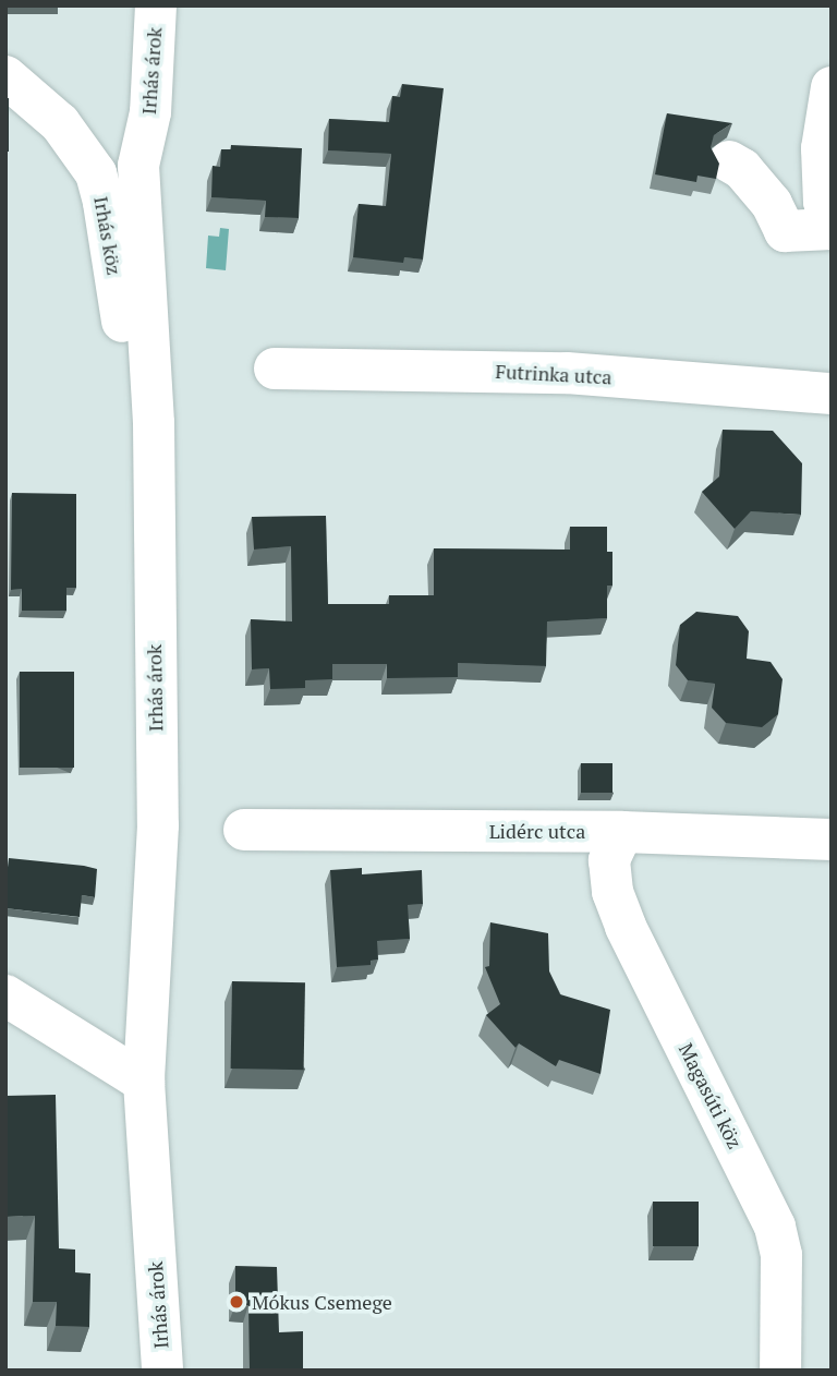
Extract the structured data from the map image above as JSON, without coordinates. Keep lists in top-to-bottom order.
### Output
{
  "streets": {
    "street": [
      "Irhás árok",
      "Irhás köz",
      "Futrinka utca",
      "Lidérc utca",
      "Magasúti köz"
    ]
  },
  "crossings": [
    ["Irhás árok", "Irhás köz"],
    ["Lidérc utca", "Magasúti köz"]
  ],
  "places": ["Mókus Csemege"]
}
